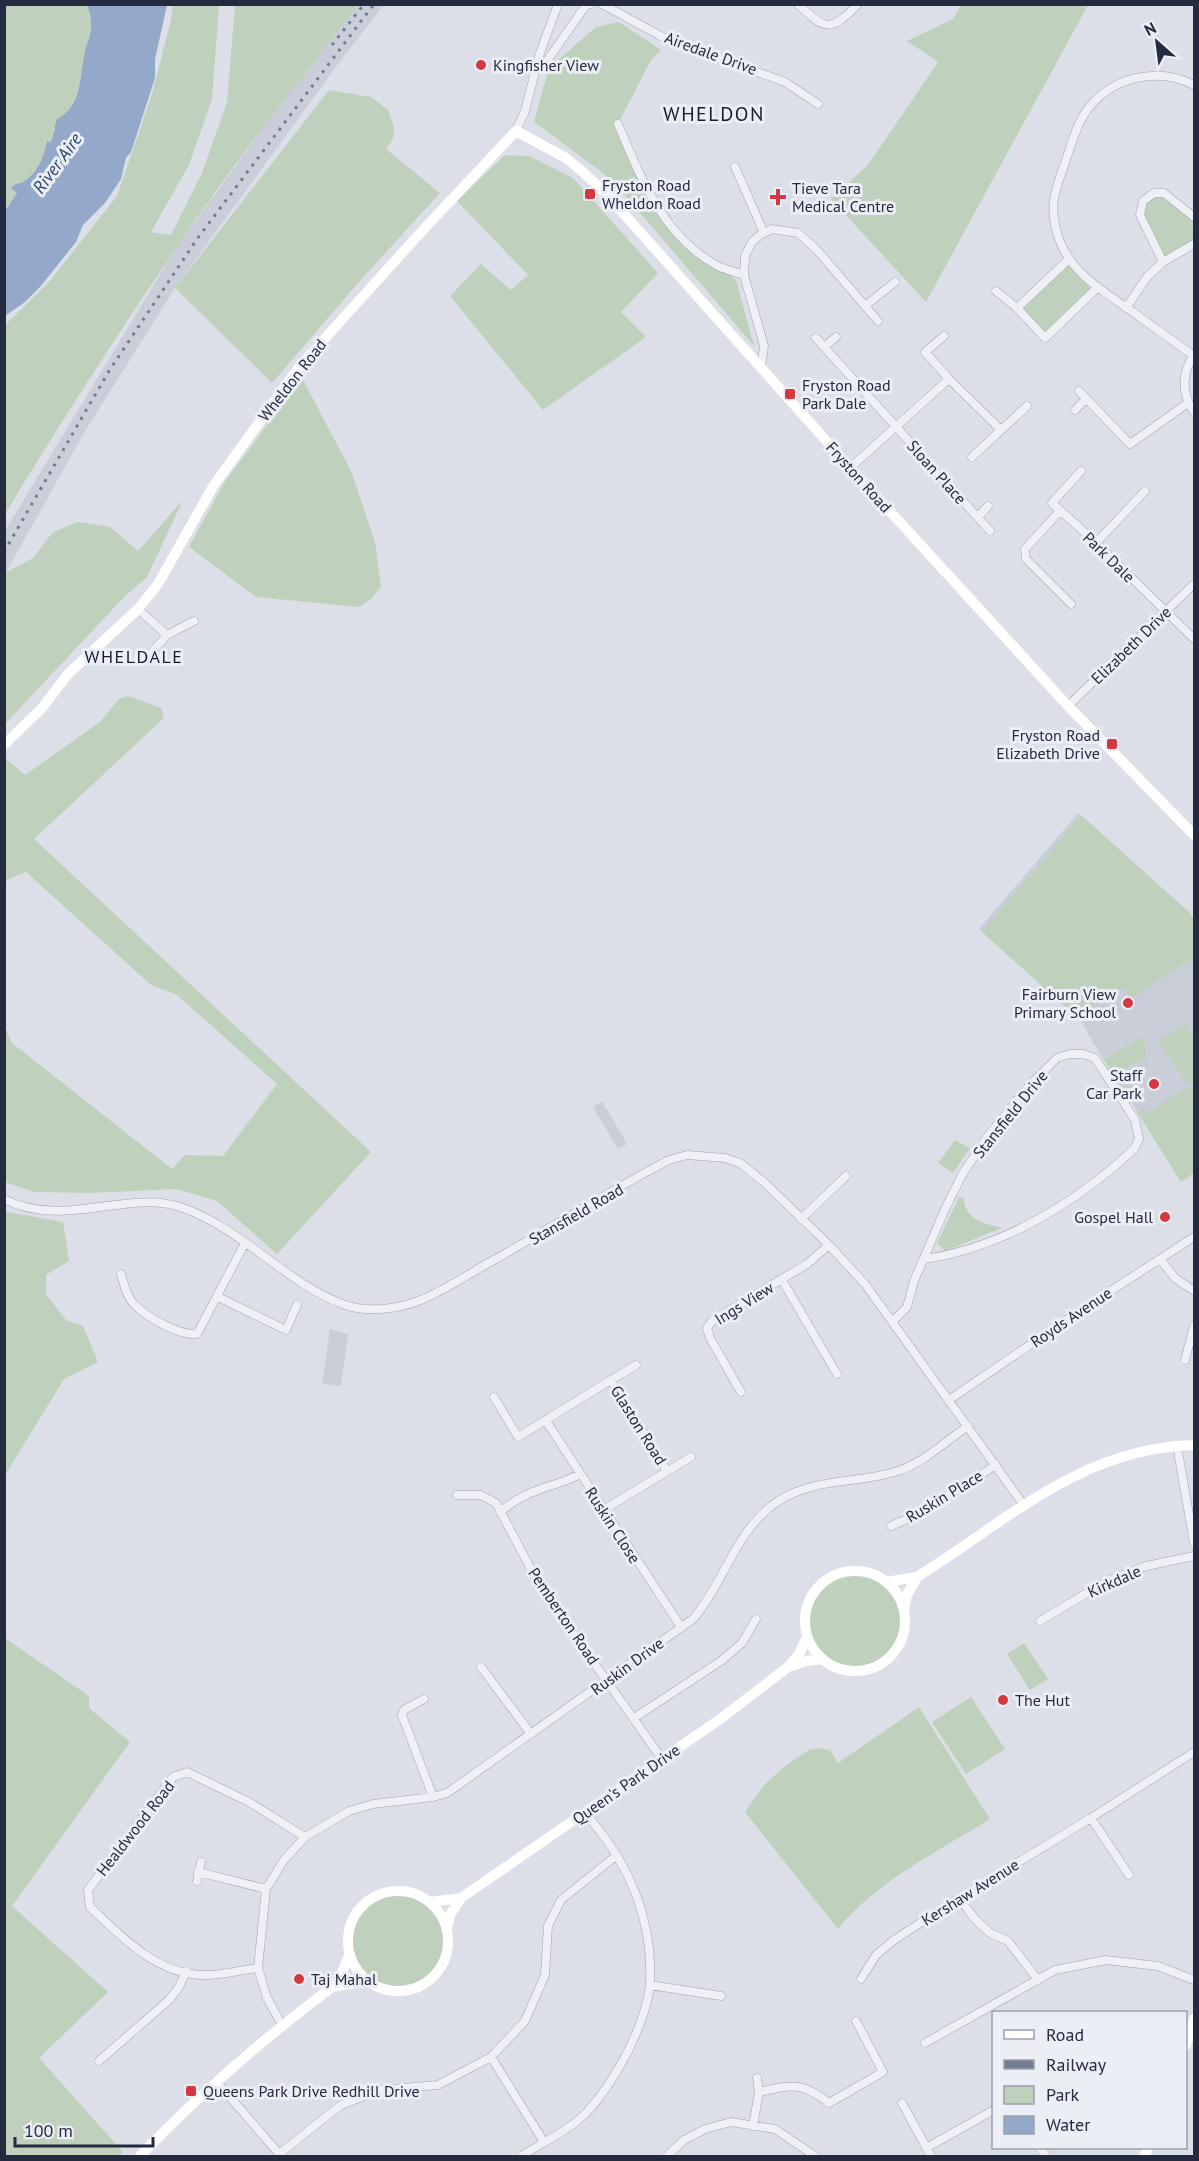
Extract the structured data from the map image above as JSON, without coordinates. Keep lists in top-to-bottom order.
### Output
{
  "streets": {
    "street": [
      "Airedale Drive",
      "Wheldon Road",
      "Sloan Place",
      "Fryston Road",
      "Park Dale",
      "Elizabeth Drive",
      "Stansfield Drive",
      "Stansfield Road",
      "Ings View",
      "Royds Avenue",
      "Glaston Road",
      "Ruskin Place",
      "Ruskin Close",
      "Kirkdale",
      "Pemberton Road",
      "Ruskin Drive",
      "Queen's Park Drive",
      "Healdwood Road",
      "Kershaw Avenue"
    ]
  },
  "crossings": [
    ["Wheldon Road", "Fryston Road"],
    ["Sloan Place", "Fryston Road"],
    ["Fryston Road", "Elizabeth Drive"],
    ["Park Dale", "Elizabeth Drive"],
    ["Stansfield Drive", "Stansfield Road"],
    ["Stansfield Road", "Ings View"],
    ["Stansfield Road", "Royds Avenue"],
    ["Stansfield Road", "Ruskin Place"],
    ["Stansfield Road", "Ruskin Drive"],
    ["Glaston Road", "Ruskin Close"],
    ["Ruskin Close", "Ruskin Drive"],
    ["Pemberton Road", "Ruskin Drive"],
    ["Pemberton Road", "Queen's Park Drive"],
    ["Ruskin Drive", "Queen's Park Drive"],
    ["Ruskin Drive", "Healdwood Road"]
  ],
  "districts": ["WHELDON", "WHELDALE"],
  "water": ["River Aire"],
  "places": {
    "other": [
      "Kingfisher View",
      "Fairburn View Primary School",
      "Staff Car Park",
      "Gospel Hall",
      "The Hut",
      "Taj Mahal"
    ],
    "transit": [
      "Fryston Road Wheldon Road",
      "Fryston Road Park Dale",
      "Fryston Road Elizabeth Drive",
      "Queens Park Drive Redhill Drive"
    ],
    "health": ["Tieve Tara Medical Centre"]
  },
  "legend": [
    "Road",
    "Railway",
    "Park",
    "Water"
  ],
  "scale_bar": "100 m",
  "north": "top left"
}
